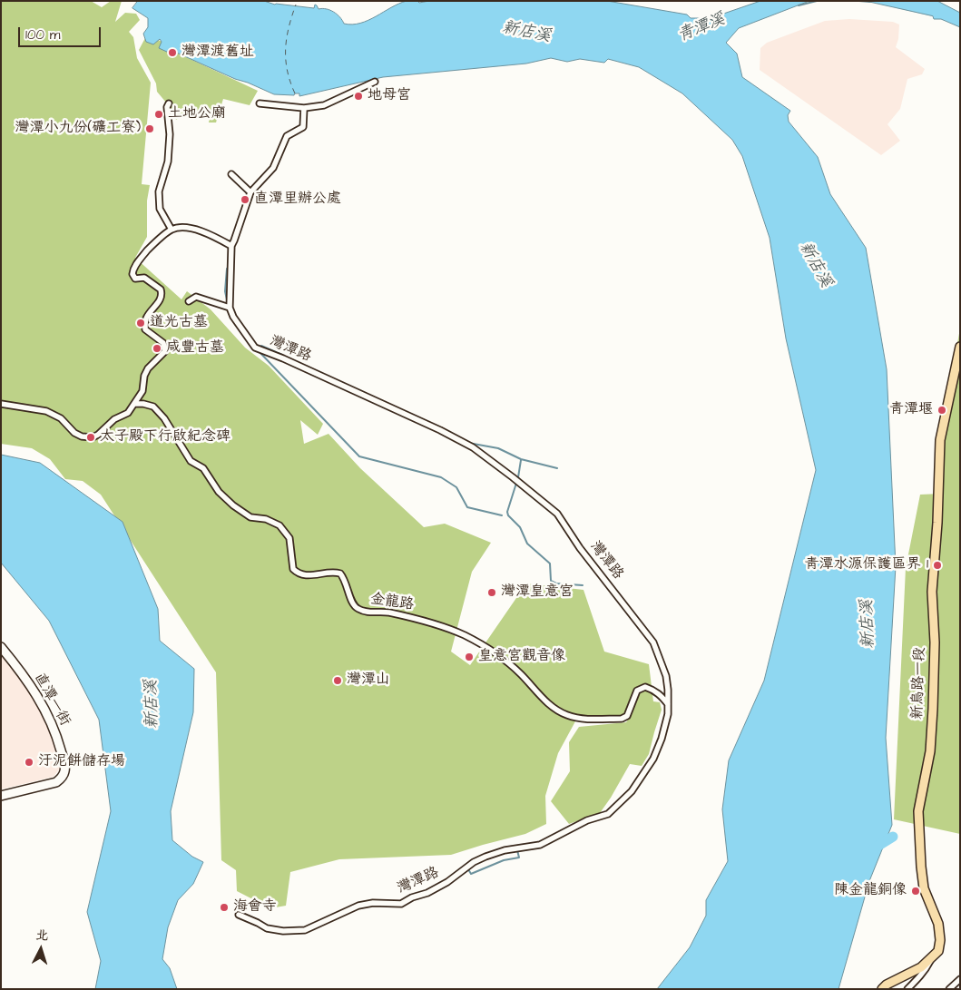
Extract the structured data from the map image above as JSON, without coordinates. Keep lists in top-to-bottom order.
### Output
{
  "streets": {
    "main road": ["新烏路一段"],
    "street": ["灣潭路", "金龍路", "直潭一街"]
  },
  "crossings": [
    ["灣潭路", "金龍路"]
  ],
  "water": ["青潭溪", "新店溪"],
  "places": [
    "灣潭渡舊址",
    "地母宮",
    "土地公廟",
    "灣潭小九份(礦工寮)",
    "直潭里辦公處",
    "道光古墓",
    "咸豐古墓",
    "青潭堰",
    "太子殿下行啟紀念碑",
    "青潭水源保護區界 1",
    "灣潭皇意宮",
    "皇意宮觀音像",
    "灣潭山",
    "汙泥餅儲存場",
    "陳金龍銅像",
    "海會寺"
  ],
  "scale_bar": "100 m",
  "north": "top"
}
